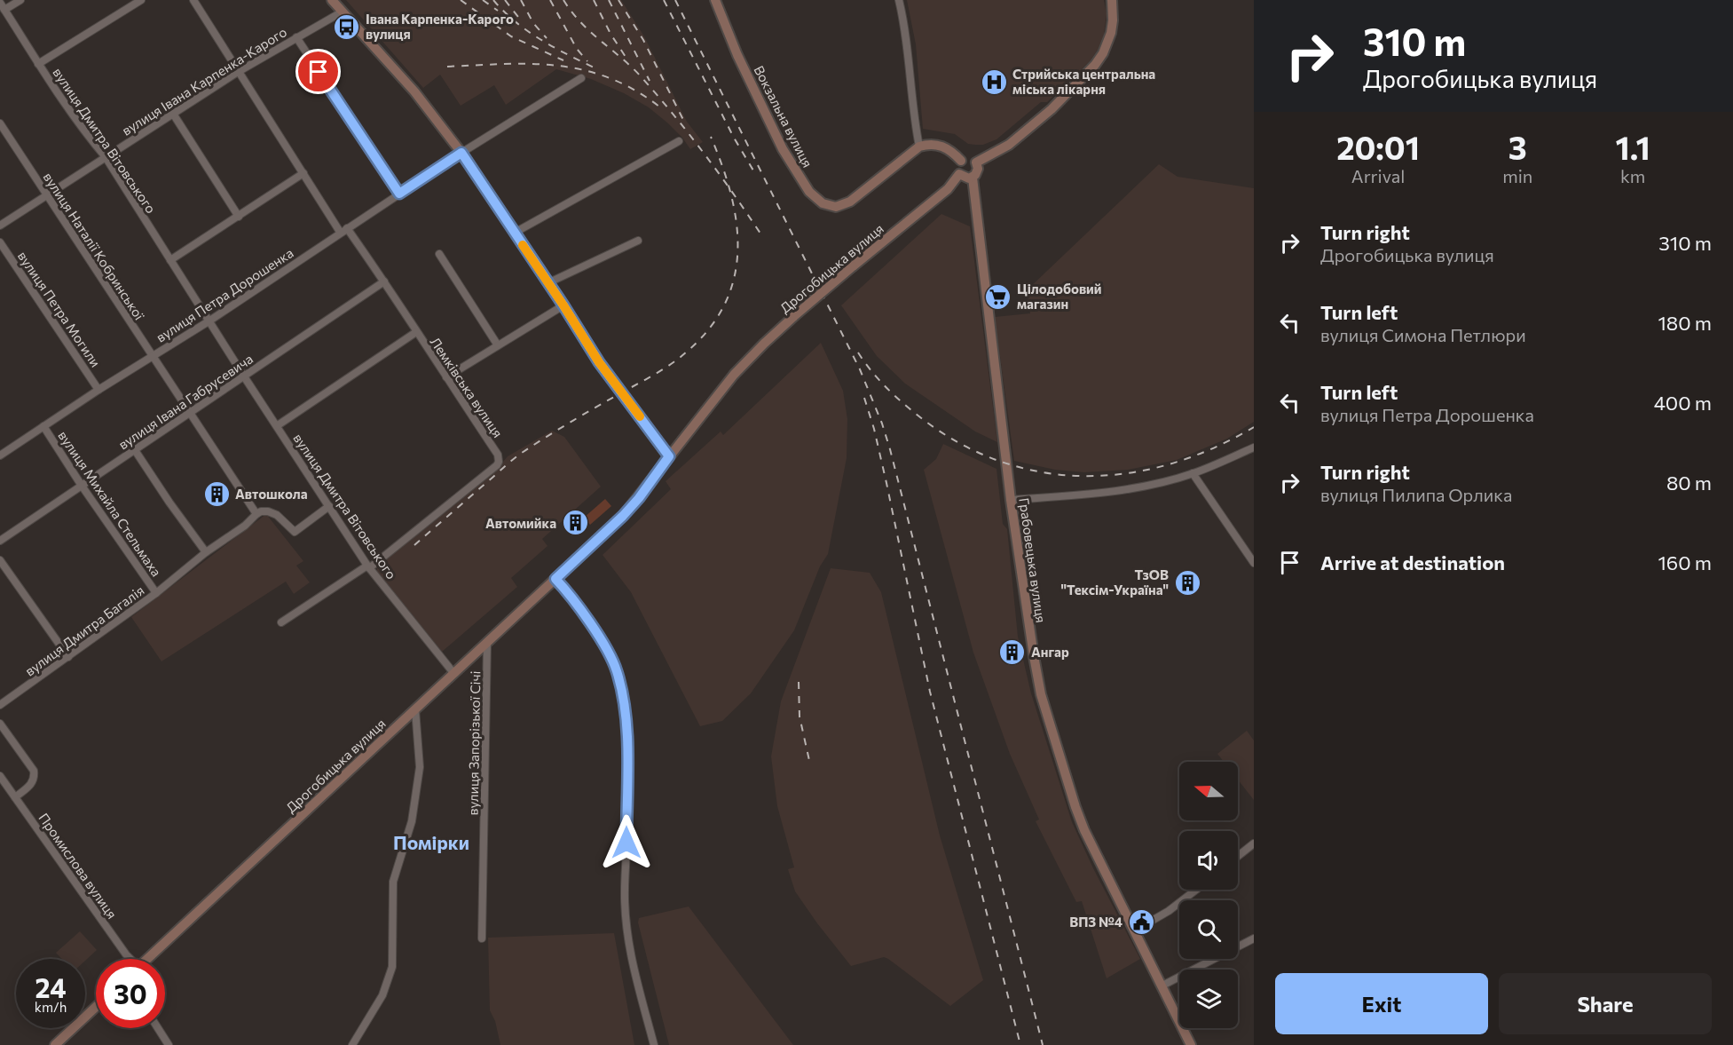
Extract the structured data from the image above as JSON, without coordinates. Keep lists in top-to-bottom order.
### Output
{
  "streets": {
    "main road": ["Вокзальна вулиця", "Дрогобицька вулиця", "Грабовецька вулиця"],
    "street": [
      "вулиця Івана Карпенка-Карого",
      "вулиця Дмитра Вітовського",
      "вулиця Наталії Кобринської",
      "вулиця Петра Дорошенка",
      "вулиця Петра Могили",
      "Лемківська вулиця",
      "вулиця Івана Габрусевича",
      "вулиця Михайла Стельмаха",
      "вулиця Дмитра Багалія",
      "вулиця Запорізької Січі",
      "Промислова вулиця"
    ]
  },
  "crossings": [
    ["вулиця Івана Карпенка-Карого", "вулиця Дмитра Вітовського"],
    ["вулиця Івана Карпенка-Карого", "вулиця Наталії Кобринської"],
    ["вулиця Івана Карпенка-Карого", "Лемківська вулиця"],
    ["вулиця Дмитра Вітовського", "Дрогобицька вулиця"],
    ["вулиця Дмитра Вітовського", "вулиця Петра Дорошенка"],
    ["вулиця Дмитра Вітовського", "Лемківська вулиця"],
    ["вулиця Дмитра Вітовського", "вулиця Івана Габрусевича"],
    ["вулиця Наталії Кобринської", "вулиця Петра Дорошенка"],
    ["вулиця Наталії Кобринської", "вулиця Івана Габрусевича"],
    ["вулиця Наталії Кобринської", "вулиця Дмитра Багалія"],
    ["Дрогобицька вулиця", "Грабовецька вулиця"],
    ["Дрогобицька вулиця", "вулиця Запорізької Січі"],
    ["вулиця Петра Дорошенка", "вулиця Петра Могили"],
    ["вулиця Петра Дорошенка", "Лемківська вулиця"],
    ["вулиця Петра Дорошенка", "вулиця Михайла Стельмаха"],
    ["Лемківська вулиця", "вулиця Івана Габрусевича"],
    ["вулиця Івана Габрусевича", "вулиця Михайла Стельмаха"],
    ["вулиця Михайла Стельмаха", "вулиця Дмитра Багалія"]
  ],
  "districts": ["Помірки"],
  "places": {
    "bus stop": ["Івана Карпенка-Карого вулиця"],
    "hospital": ["Стрийська центральна міська лікарня"],
    "supermarket": ["Цілодобовий магазин"],
    "building": [
      "Автошкола",
      "Автомийка",
      "ТзОВ \"Тексім-Україна\"",
      "Ангар"
    ],
    "public building": ["ВПЗ №4"]
  },
  "north": "left",
  "page": {
    "turn": ["310 m", "Дрогобицька вулиця"],
    "eta": [
      "20:01",
      "Arrival",
      "3",
      "min",
      "1.1",
      "km"
    ],
    "list": [
      {
        "name": "Turn right",
        "note": "Дрогобицька вулиця",
        "value": "310 m"
      },
      {
        "name": "Turn left",
        "note": "вулиця Симона Петлюри",
        "value": "180 m"
      },
      {
        "name": "Turn left",
        "note": "вулиця Петра Дорошенка",
        "value": "400 m"
      },
      {
        "name": "Turn right",
        "note": "вулиця Пилипа Орлика",
        "value": "80 m"
      },
      {
        "name": "Arrive at destination",
        "value": "160 m"
      }
    ],
    "speed": "24 km/h",
    "limit": "30",
    "buttons": ["Exit", "Share"]
  }
}
